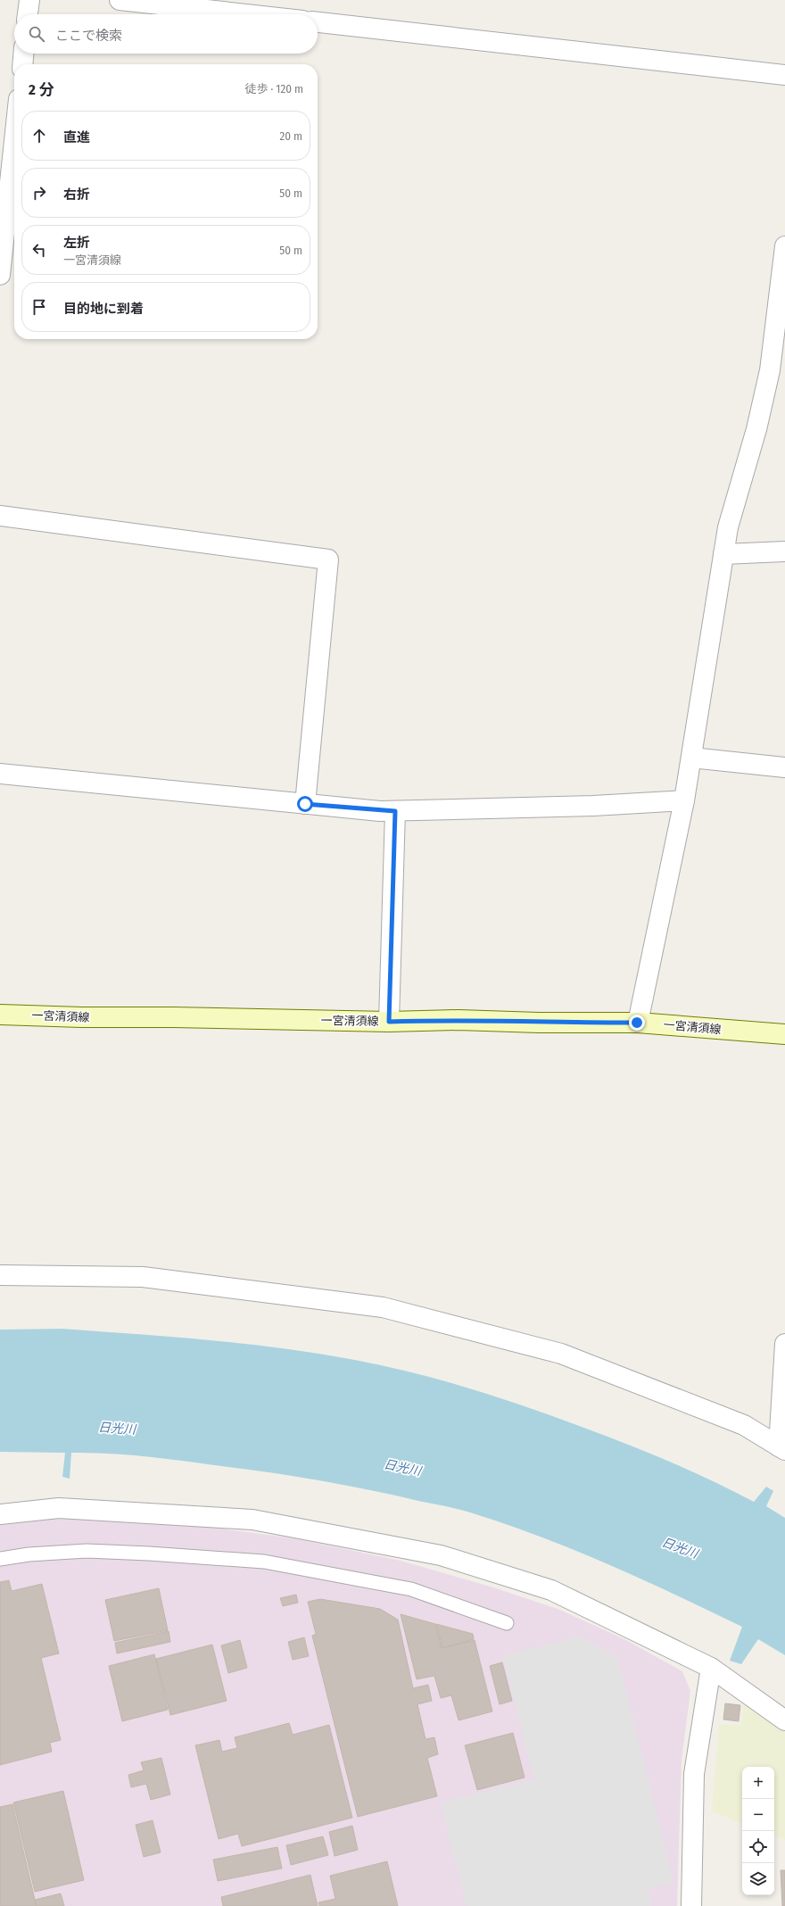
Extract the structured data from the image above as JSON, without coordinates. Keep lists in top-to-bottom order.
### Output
{
  "streets": {
    "main road": ["一宮清須線"]
  },
  "water": ["日光川"],
  "page": {
    "search": "ここで検索",
    "heading": ["2 分", "徒歩 · 120 m"],
    "list": [
      ["直進", "20 m"],
      ["右折", "50 m"],
      ["左折", "一宮清須線", "50 m"],
      "目的地に到着"
    ],
    "map_buttons": ["+", "−"]
  }
}
